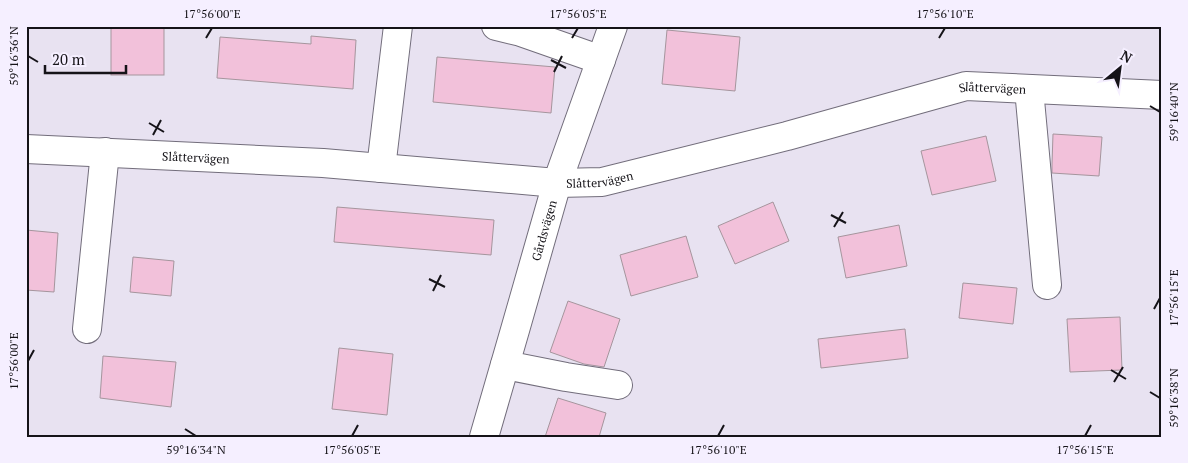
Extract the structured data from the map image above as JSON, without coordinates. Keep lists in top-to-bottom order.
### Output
{
  "streets": {
    "street": ["Slåttervägen", "Gårdsvägen"]
  },
  "crossings": [
    ["Slåttervägen", "Gårdsvägen"]
  ],
  "scale_bar": "20 m",
  "north": "top right",
  "coordinates": [
    "17°56'00\"E",
    "17°56'05\"E",
    "17°56'10\"E",
    "59°16'36\"N",
    "59°16'40\"N",
    "17°56'15\"E",
    "59°16'38\"N",
    "59°16'34\"N"
  ]
}
